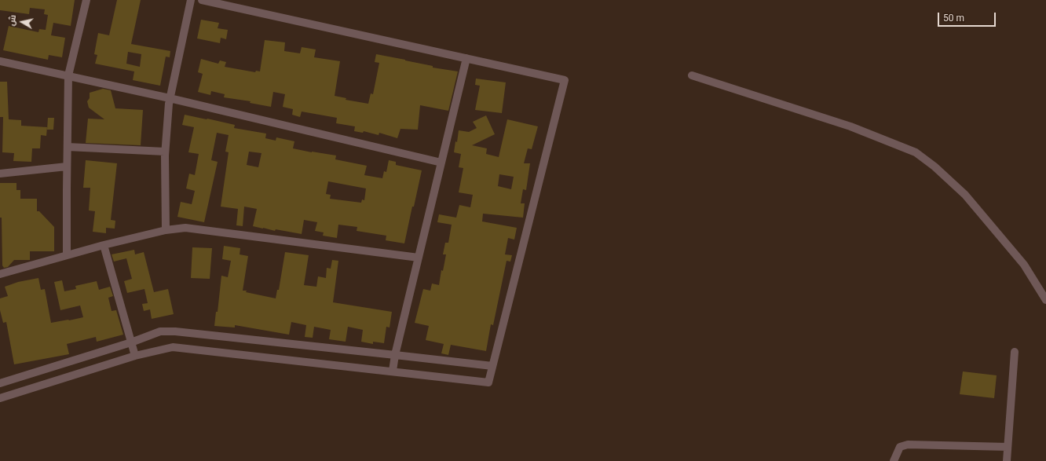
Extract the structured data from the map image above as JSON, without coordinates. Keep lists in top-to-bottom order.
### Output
{
  "scale_bar": "50 m",
  "north": "left"
}
